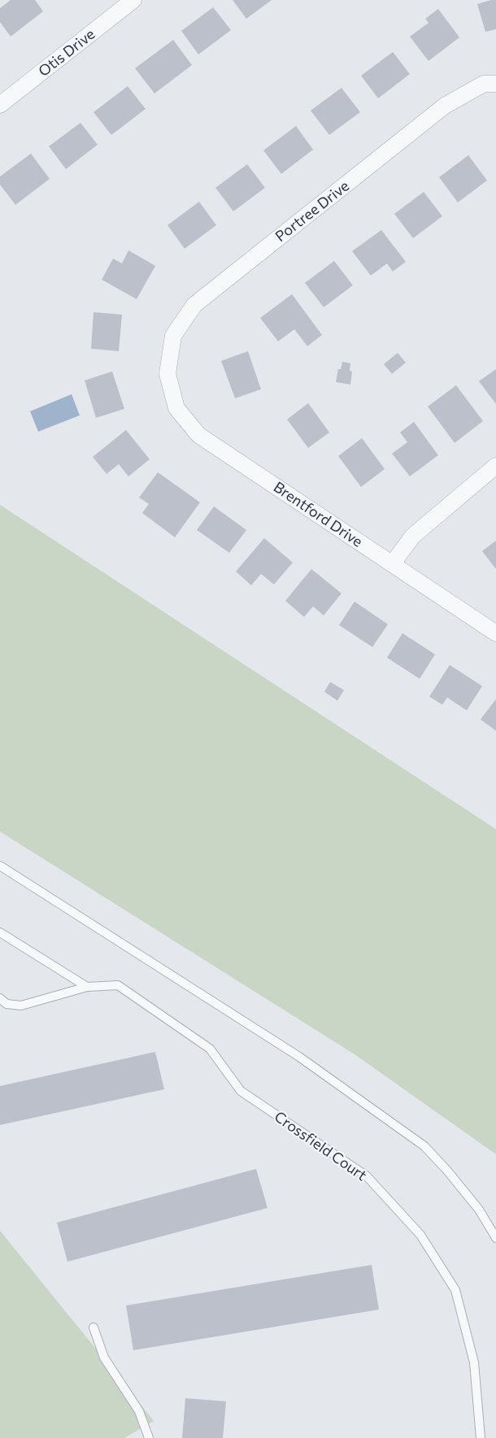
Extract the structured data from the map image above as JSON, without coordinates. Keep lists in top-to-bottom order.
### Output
{
  "streets": {
    "street": ["Otis Drive", "Portree Drive", "Brentford Drive"],
    "lane": ["Crossfield Court"]
  },
  "crossings": [
    ["Portree Drive", "Brentford Drive"]
  ]
}
